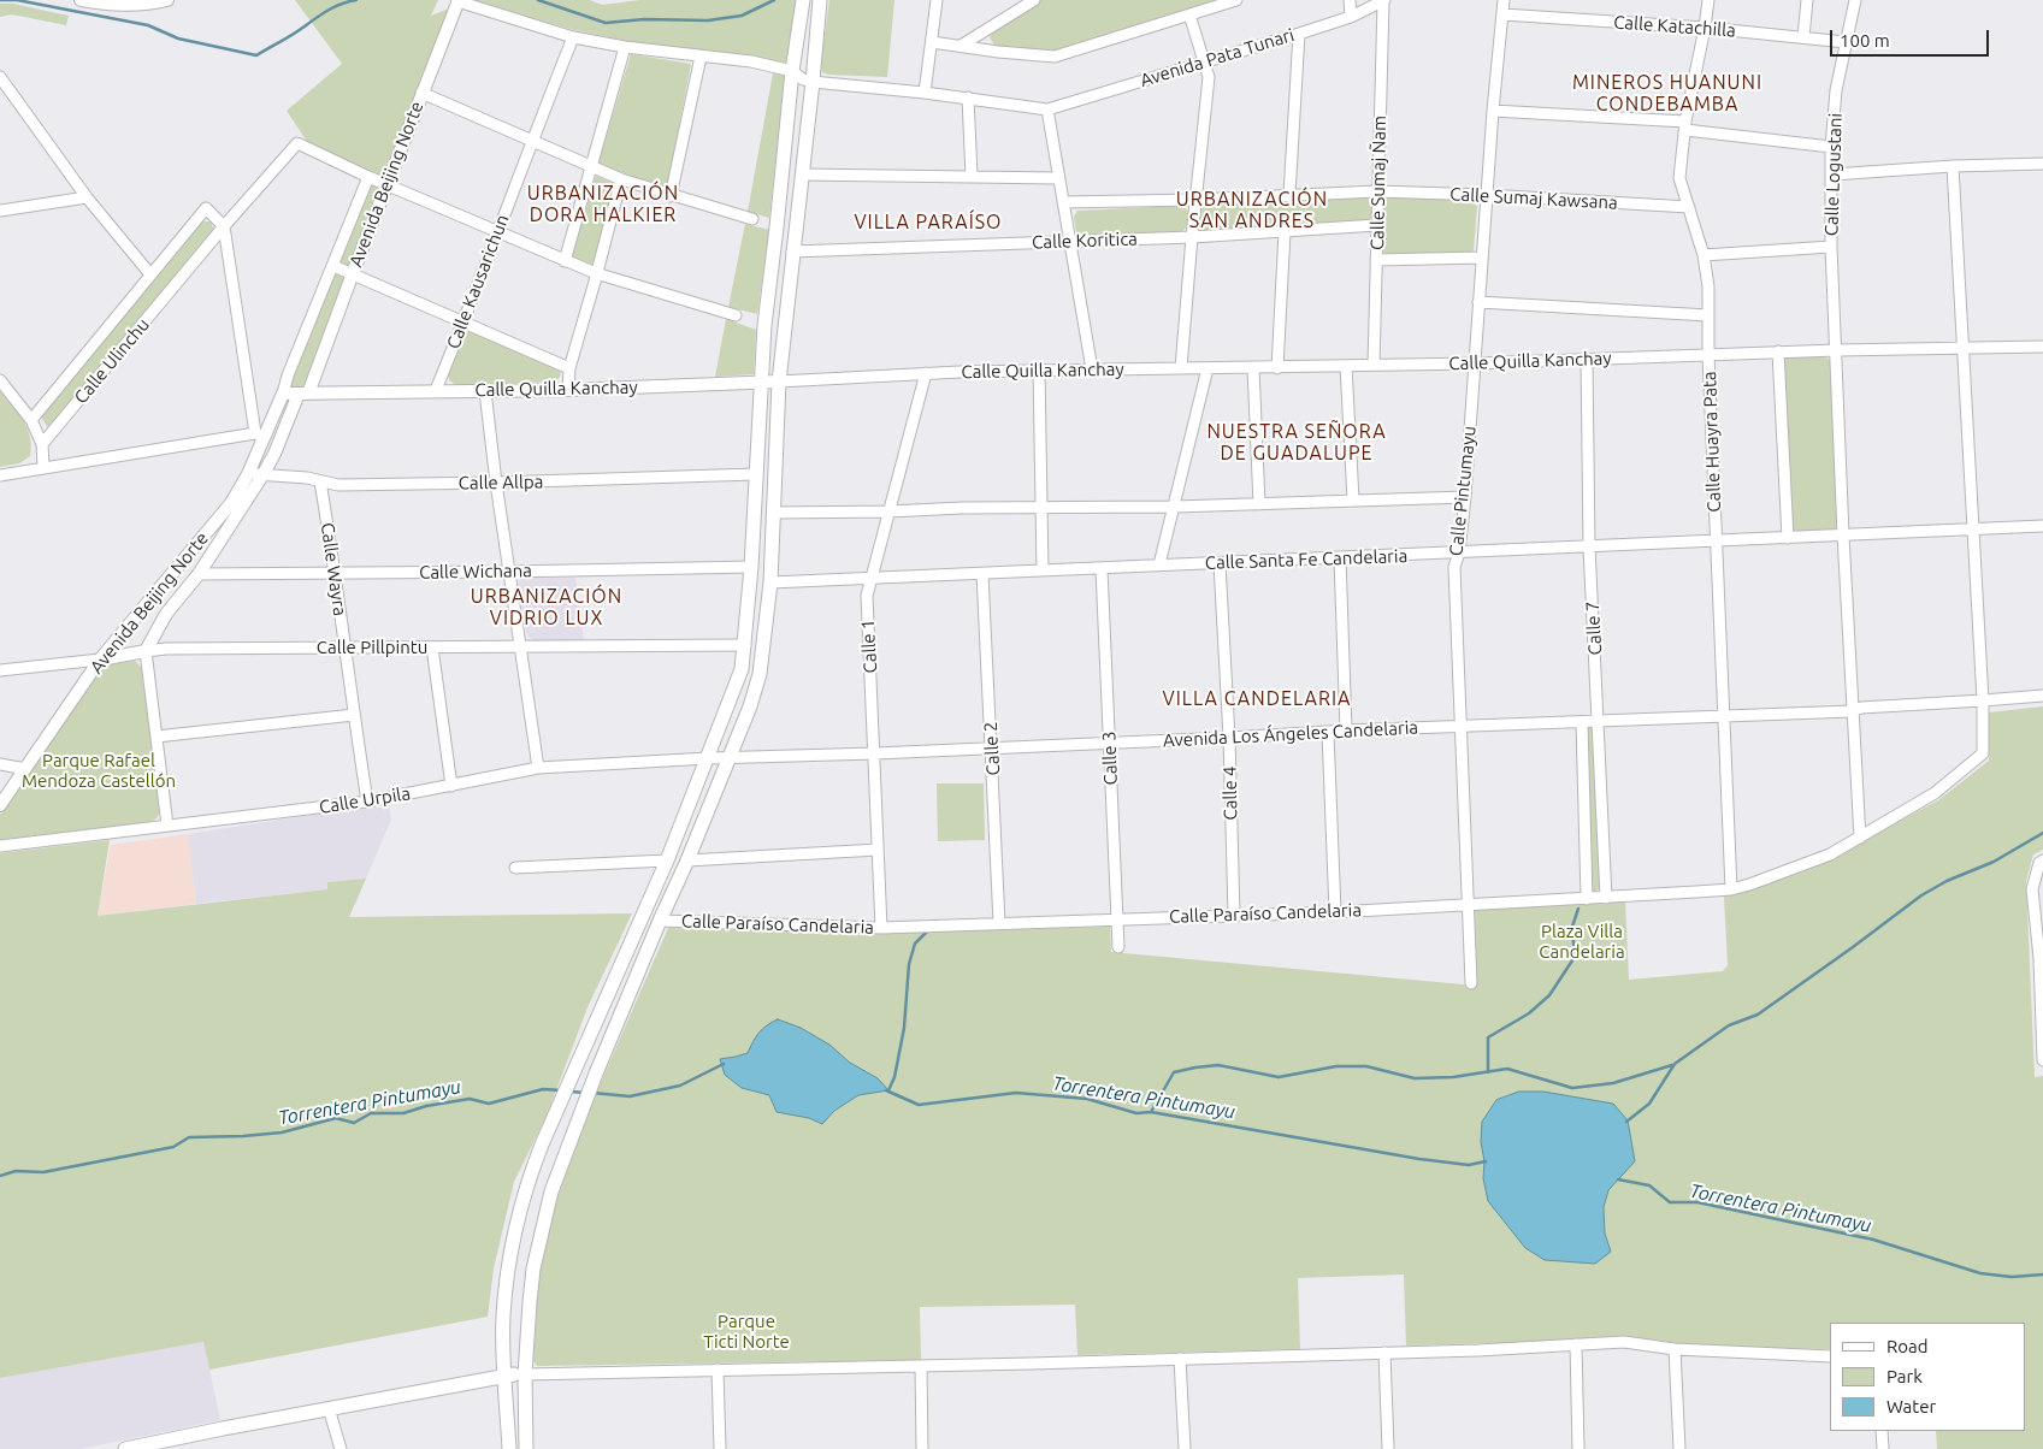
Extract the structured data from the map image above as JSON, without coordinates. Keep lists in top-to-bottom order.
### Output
{
  "streets": {
    "street": [
      "Calle Katachilla",
      "Avenida Pata Tunari",
      "Calle Logustani",
      "Calle Sumaj Ñam",
      "Avenida Beijing Norte",
      "Calle Sumaj Kawsana",
      "Calle Koritica",
      "Calle Kausarichun",
      "Calle Ulinchu",
      "Calle Quilla Kanchay",
      "Calle Huayra Pata",
      "Calle Allpa",
      "Calle Pintumayu",
      "Calle Santa Fe Candelaria",
      "Calle Wayra",
      "Calle Wichana",
      "Calle 7",
      "Calle 1",
      "Calle Pillpintu",
      "Avenida Los Ángeles Candelaria",
      "Calle 2",
      "Calle 3",
      "Calle 4",
      "Calle Urpila",
      "Calle Paraíso Candelaria"
    ]
  },
  "crossings": [
    ["Calle Katachilla", "Calle Logustani"],
    ["Calle Katachilla", "Calle Huayra Pata"],
    ["Calle Katachilla", "Calle Pintumayu"],
    ["Avenida Pata Tunari", "Calle Sumaj Ñam"],
    ["Calle Logustani", "Calle Quilla Kanchay"],
    ["Calle Logustani", "Calle Santa Fe Candelaria"],
    ["Calle Logustani", "Avenida Los Ángeles Candelaria"],
    ["Calle Logustani", "Calle Paraíso Candelaria"],
    ["Calle Sumaj Ñam", "Calle Sumaj Kawsana"],
    ["Calle Sumaj Ñam", "Calle Koritica"],
    ["Calle Sumaj Ñam", "Calle Quilla Kanchay"],
    ["Avenida Beijing Norte", "Calle Ulinchu"],
    ["Avenida Beijing Norte", "Calle Quilla Kanchay"],
    ["Avenida Beijing Norte", "Calle Allpa"],
    ["Avenida Beijing Norte", "Calle Wichana"],
    ["Avenida Beijing Norte", "Calle Pillpintu"],
    ["Calle Sumaj Kawsana", "Calle Huayra Pata"],
    ["Calle Sumaj Kawsana", "Calle Pintumayu"],
    ["Calle Kausarichun", "Calle Quilla Kanchay"],
    ["Calle Quilla Kanchay", "Calle Huayra Pata"],
    ["Calle Quilla Kanchay", "Calle Pintumayu"],
    ["Calle Quilla Kanchay", "Calle 7"],
    ["Calle Quilla Kanchay", "Calle 1"],
    ["Calle Huayra Pata", "Calle Santa Fe Candelaria"],
    ["Calle Huayra Pata", "Avenida Los Ángeles Candelaria"],
    ["Calle Huayra Pata", "Calle Paraíso Candelaria"],
    ["Calle Allpa", "Calle Wayra"],
    ["Calle Pintumayu", "Calle Santa Fe Candelaria"],
    ["Calle Pintumayu", "Avenida Los Ángeles Candelaria"],
    ["Calle Pintumayu", "Calle Paraíso Candelaria"],
    ["Calle Santa Fe Candelaria", "Calle 7"],
    ["Calle Santa Fe Candelaria", "Calle 1"],
    ["Calle Santa Fe Candelaria", "Calle 2"],
    ["Calle Santa Fe Candelaria", "Calle 3"],
    ["Calle Santa Fe Candelaria", "Calle 4"],
    ["Calle Wayra", "Calle Wichana"],
    ["Calle Wayra", "Calle Pillpintu"],
    ["Calle Wayra", "Calle Urpila"],
    ["Calle 7", "Avenida Los Ángeles Candelaria"],
    ["Calle 7", "Calle Paraíso Candelaria"],
    ["Calle 1", "Avenida Los Ángeles Candelaria"],
    ["Calle 1", "Calle Paraíso Candelaria"],
    ["Avenida Los Ángeles Candelaria", "Calle 2"],
    ["Avenida Los Ángeles Candelaria", "Calle 3"],
    ["Avenida Los Ángeles Candelaria", "Calle 4"],
    ["Avenida Los Ángeles Candelaria", "Calle Urpila"],
    ["Avenida Los Ángeles Candelaria", "Calle Paraíso Candelaria"],
    ["Calle 2", "Calle Paraíso Candelaria"],
    ["Calle 3", "Calle Paraíso Candelaria"],
    ["Calle 4", "Calle Paraíso Candelaria"]
  ],
  "districts": [
    "MINEROS HUANUNI CONDEBAMBA",
    "URBANIZACIÓN DORA HALKIER",
    "URBANIZACIÓN SAN ANDRES",
    "VILLA PARAÍSO",
    "NUESTRA SEÑORA DE GUADALUPE",
    "URBANIZACIÓN VIDRIO LUX",
    "VILLA CANDELARIA"
  ],
  "water": ["Torrentera Pintumayu"],
  "parks": ["Parque Rafael Mendoza Castellón", "Plaza Villa Candelaria", "Parque Ticti Norte"],
  "legend": ["Road", "Park", "Water"],
  "scale_bar": "100 m"
}
